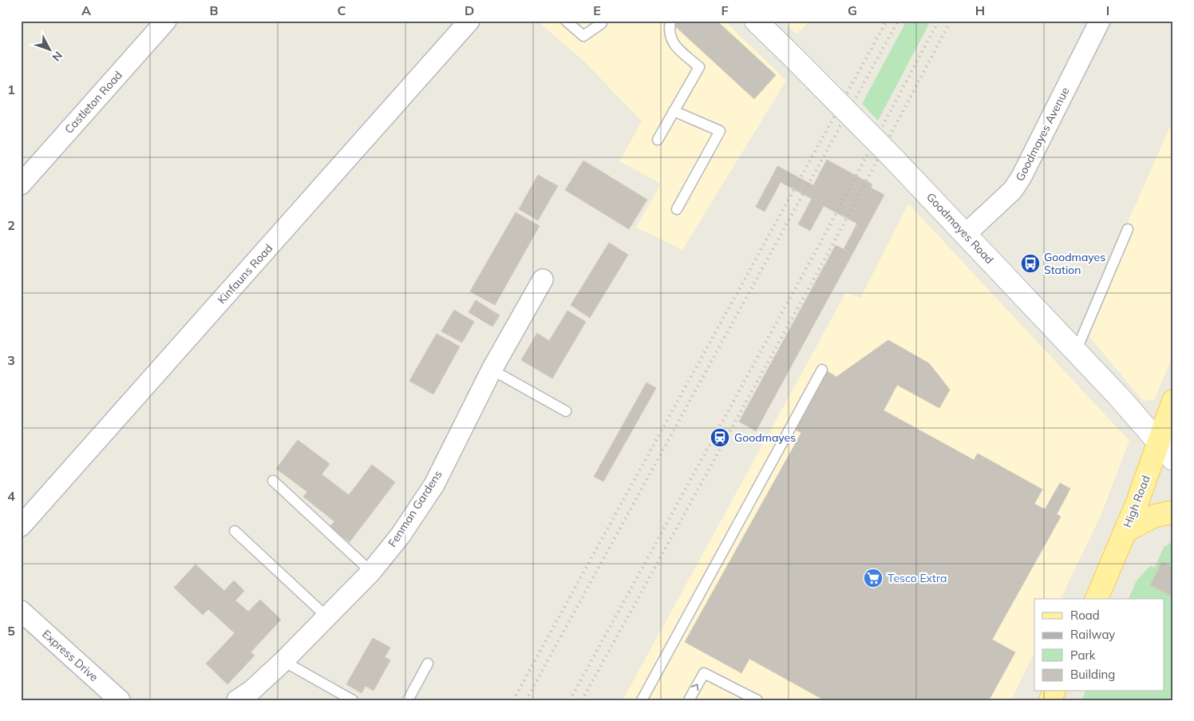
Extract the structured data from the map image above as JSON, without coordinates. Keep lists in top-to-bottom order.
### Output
{
  "streets": {
    "main road": ["Goodmayes Road", "High Road"],
    "street": [
      "Castleton Road",
      "Goodmayes Avenue",
      "Kinfauns Road",
      "Fenman Gardens",
      "Express Drive"
    ]
  },
  "crossings": [
    ["Goodmayes Avenue", "Goodmayes Road"],
    ["Goodmayes Road", "High Road"]
  ],
  "places": {
    "bus stop": ["Goodmayes Station"],
    "station": ["Goodmayes"],
    "supermarket": ["Tesco Extra"]
  },
  "legend": [
    "Road",
    "Railway",
    "Park",
    "Building"
  ],
  "north": "bottom right",
  "grid": {
    "columns": [
      "A",
      "B",
      "C",
      "D",
      "E",
      "F",
      "G",
      "H",
      "I"
    ],
    "rows": [
      "1",
      "2",
      "3",
      "4",
      "5"
    ]
  }
}
